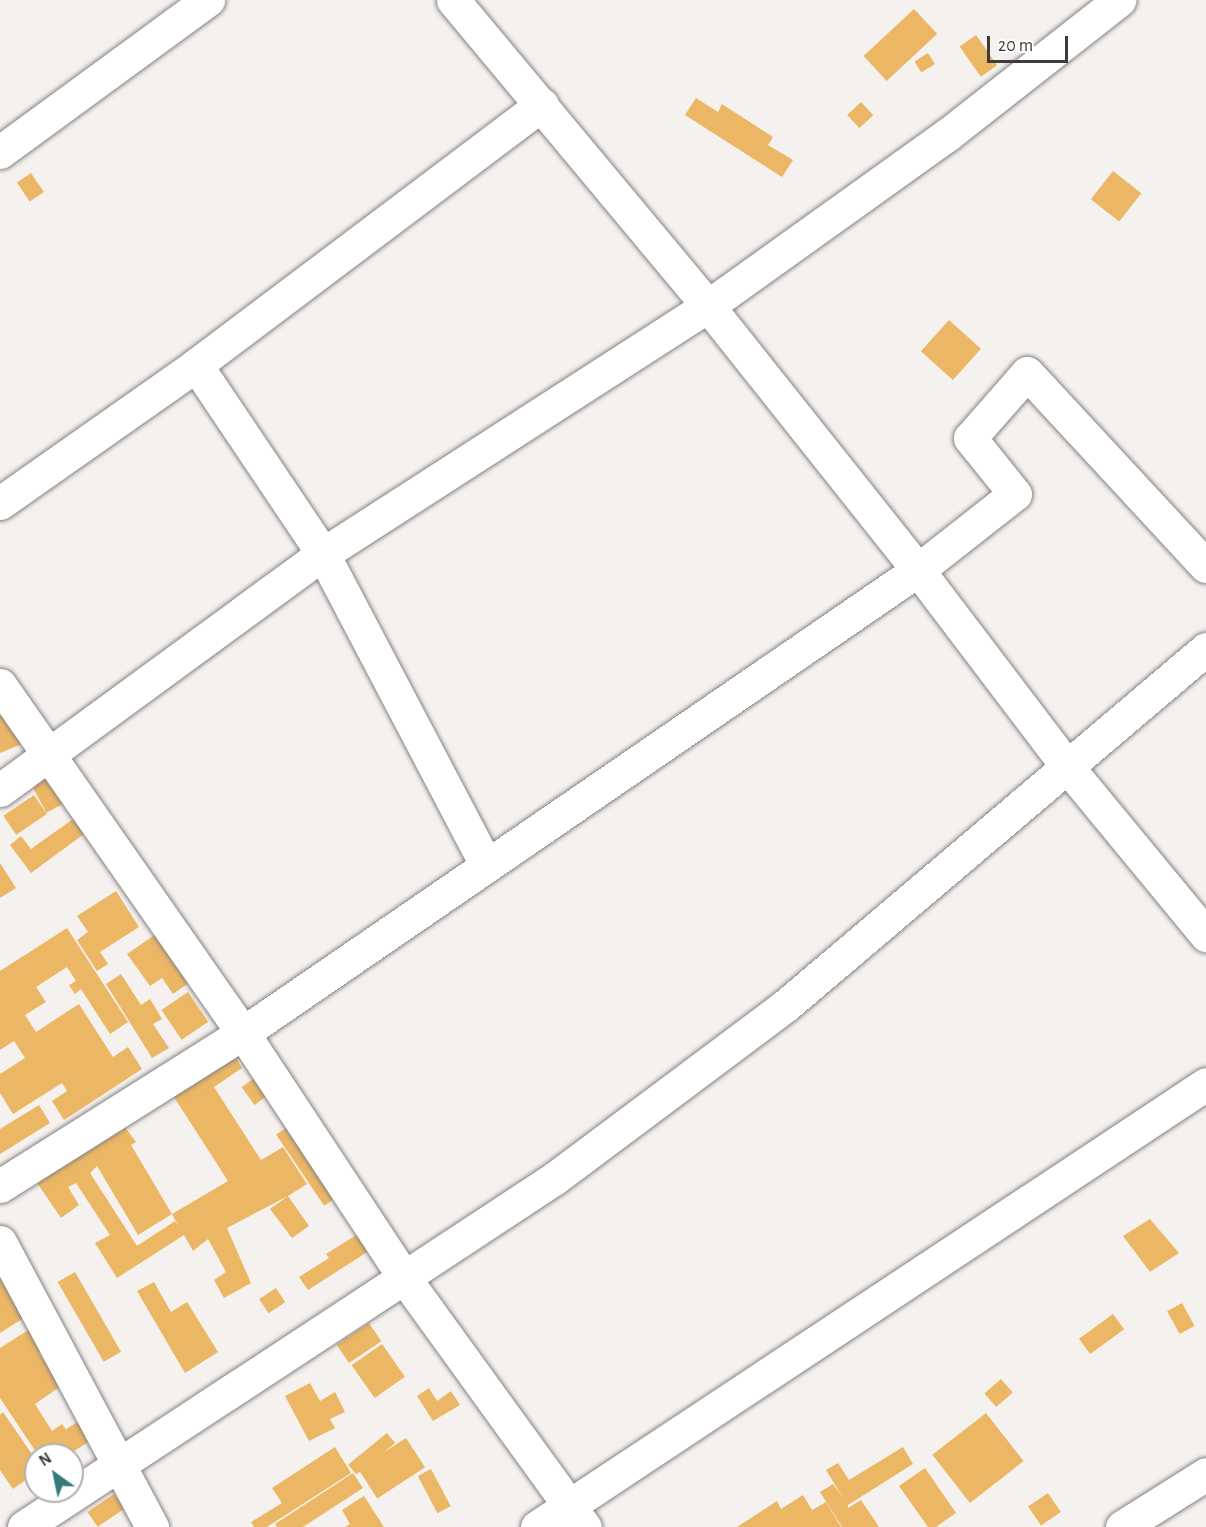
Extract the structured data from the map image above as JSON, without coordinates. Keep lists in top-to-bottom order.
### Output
{
  "scale_bar": "20 m",
  "north": "top left"
}
